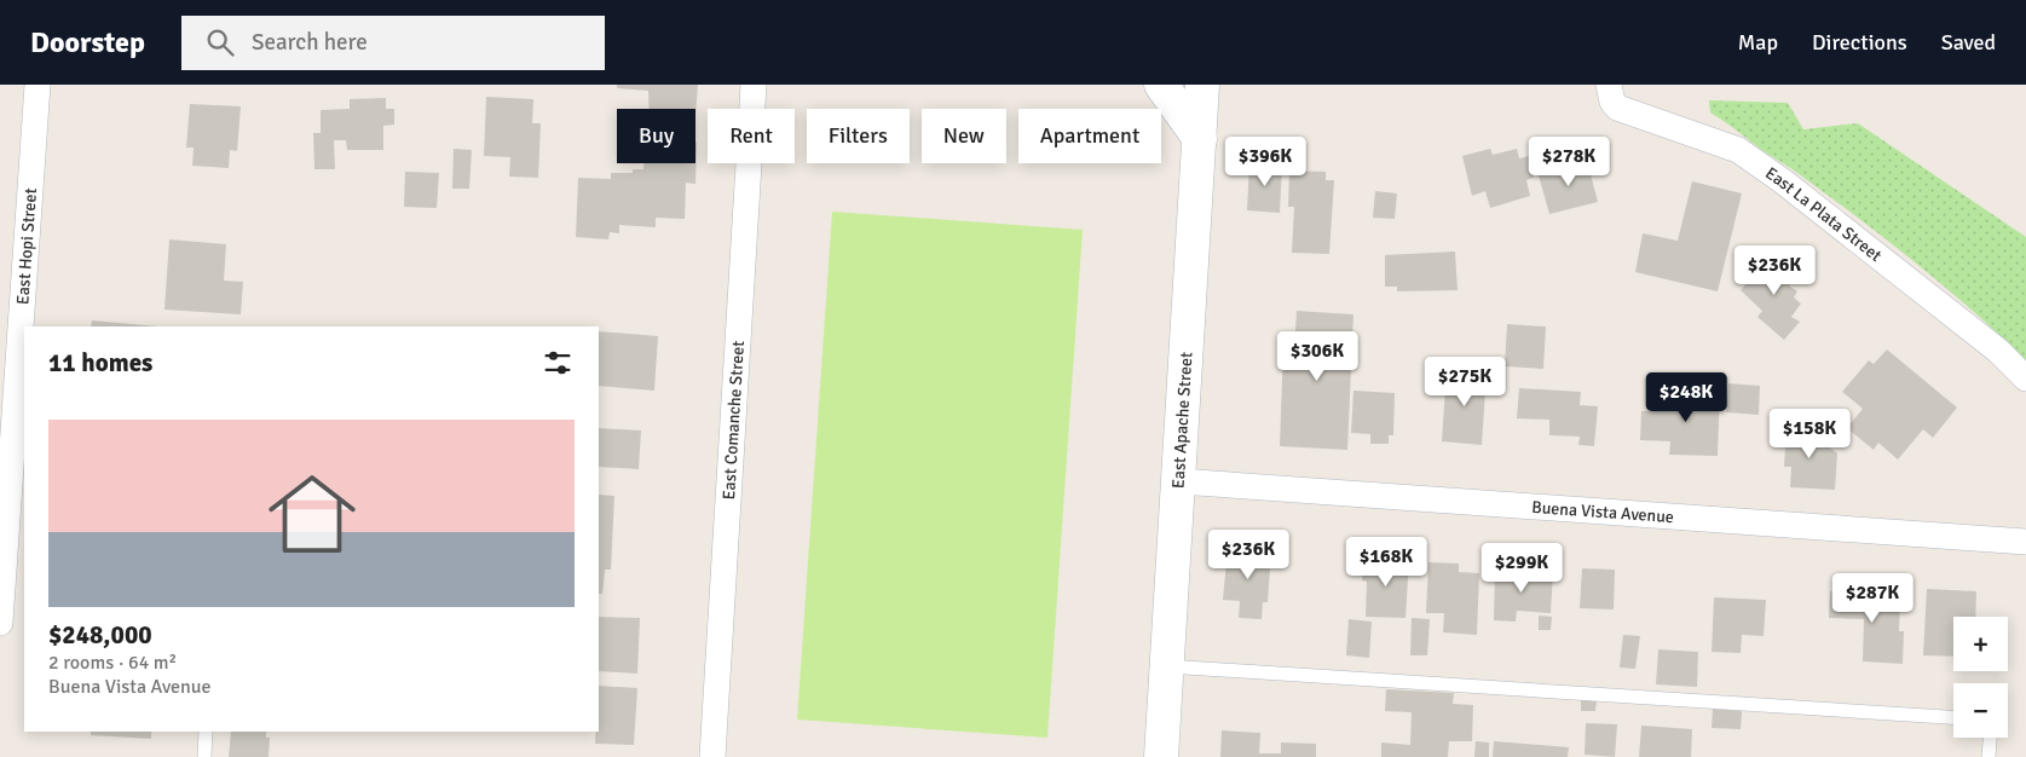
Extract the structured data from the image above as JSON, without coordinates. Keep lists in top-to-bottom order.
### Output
{
  "streets": {
    "main road": ["East Apache Street"],
    "street": [
      "East La Plata Street",
      "East Hopi Street",
      "East Comanche Street",
      "Buena Vista Avenue"
    ]
  },
  "crossings": [
    ["East Apache Street", "Buena Vista Avenue"]
  ],
  "page": {
    "header": "Doorstep",
    "search": "Search here",
    "nav": ["Map", "Directions", "Saved"],
    "chip": [
      "Buy",
      "Rent",
      "Filters",
      "New",
      "Apartment"
    ],
    "price": [
      "$396K",
      "$278K",
      "$236K",
      "$306K",
      "$275K",
      "$248K",
      "$158K",
      "$236K",
      "$168K",
      "$299K",
      "$287K"
    ],
    "heading": "11 homes",
    "list": [
      {
        "name": "$248,000",
        "note": "2 rooms · 64 m² · Buena Vista Avenue"
      }
    ],
    "map_buttons": ["+", "−"]
  }
}
